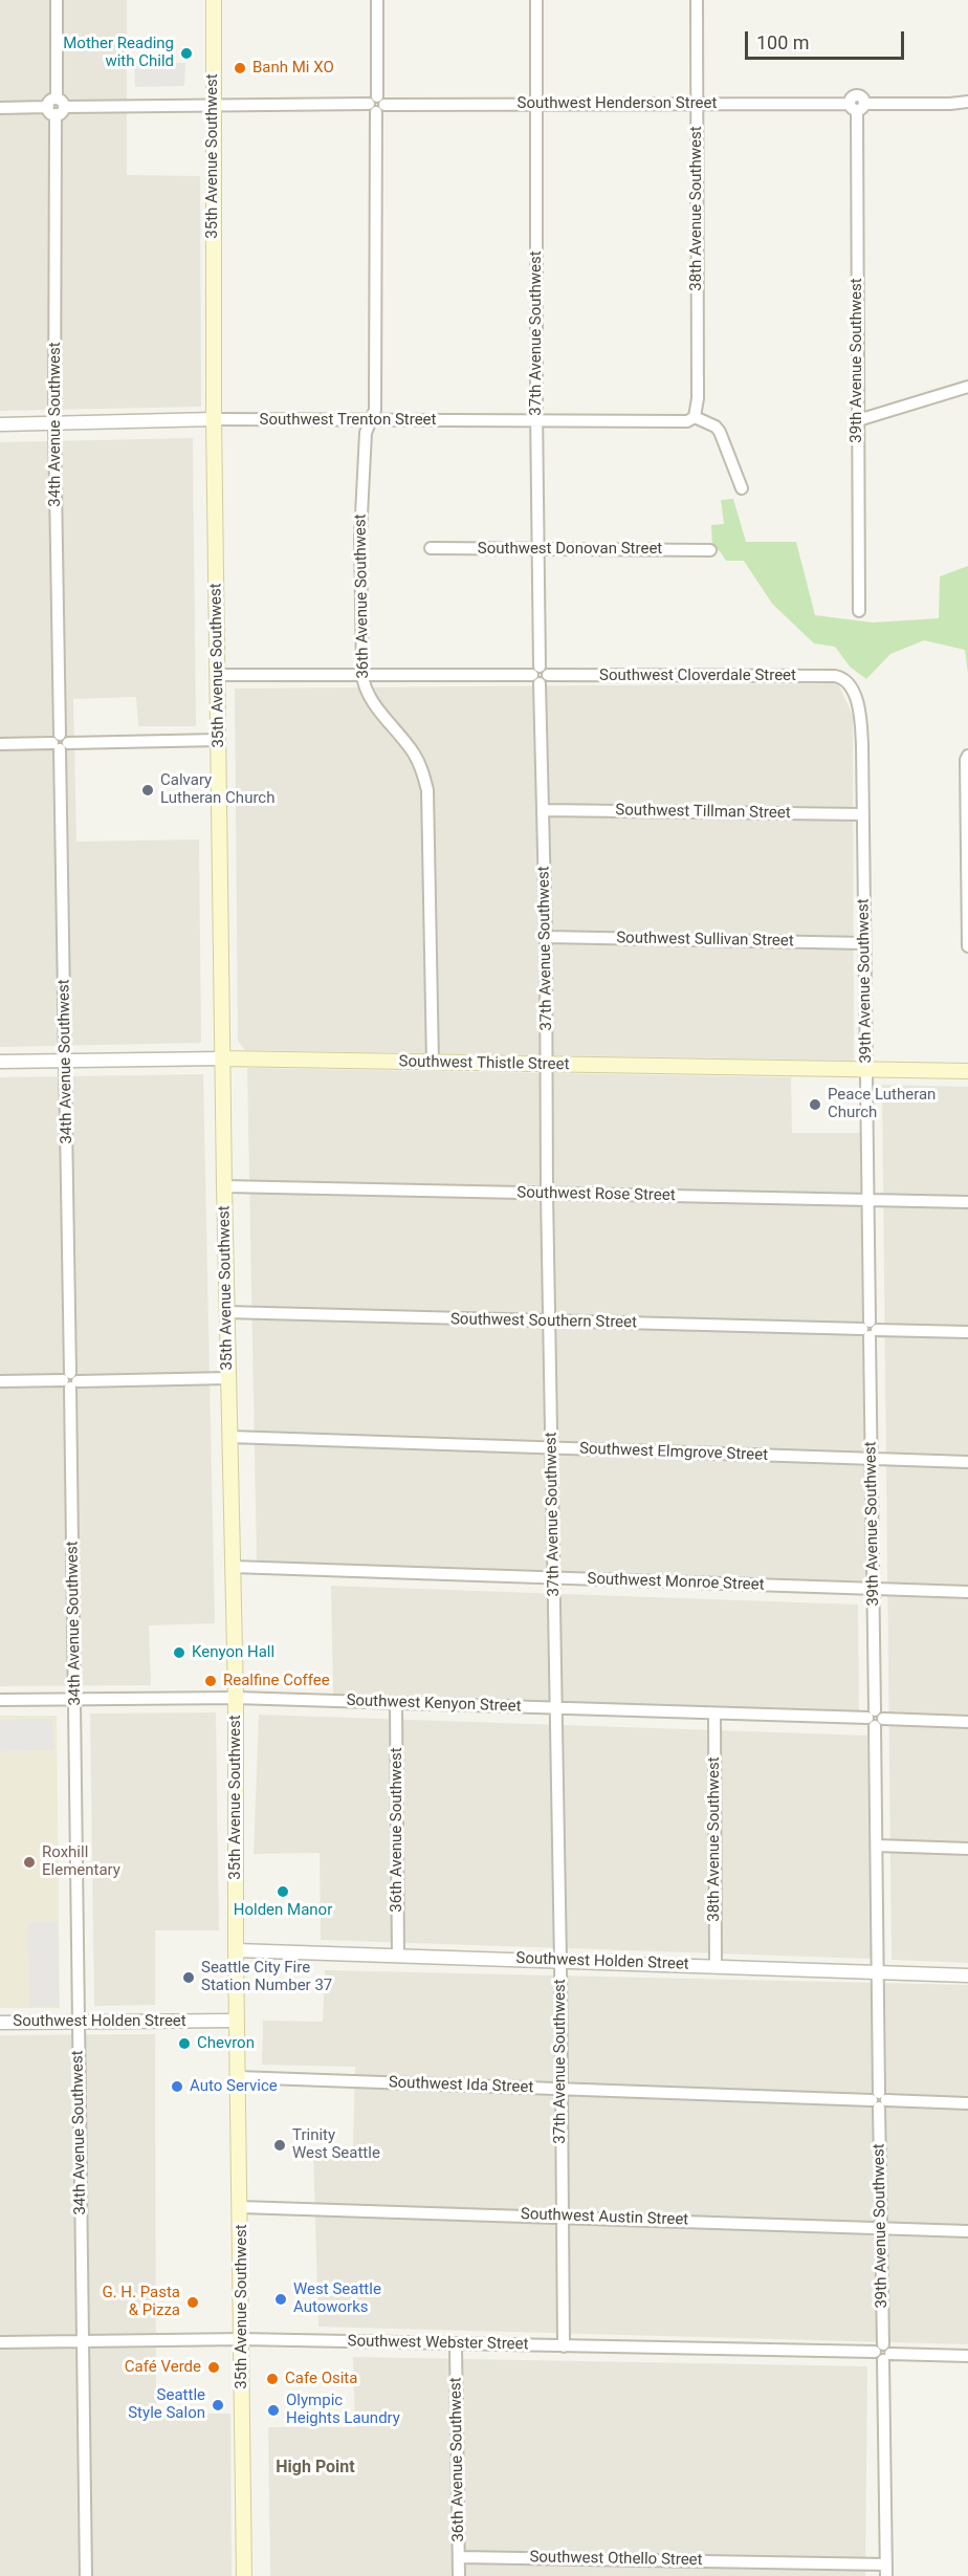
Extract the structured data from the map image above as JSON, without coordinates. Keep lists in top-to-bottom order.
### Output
{
  "streets": {
    "main road": ["35th Avenue Southwest", "Southwest Thistle Street"],
    "street": [
      "Southwest Henderson Street",
      "38th Avenue Southwest",
      "37th Avenue Southwest",
      "39th Avenue Southwest",
      "Southwest Trenton Street",
      "34th Avenue Southwest",
      "Southwest Donovan Street",
      "36th Avenue Southwest",
      "Southwest Cloverdale Street",
      "Southwest Tillman Street",
      "Southwest Sullivan Street",
      "Southwest Rose Street",
      "Southwest Southern Street",
      "Southwest Elmgrove Street",
      "Southwest Monroe Street",
      "Southwest Kenyon Street",
      "Southwest Holden Street",
      "Southwest Ida Street",
      "Southwest Austin Street",
      "Southwest Webster Street",
      "Southwest Othello Street"
    ]
  },
  "crossings": [
    ["Southwest Henderson Street", "35th Avenue Southwest"],
    ["Southwest Henderson Street", "38th Avenue Southwest"],
    ["Southwest Henderson Street", "37th Avenue Southwest"],
    ["Southwest Henderson Street", "39th Avenue Southwest"],
    ["Southwest Henderson Street", "34th Avenue Southwest"],
    ["Southwest Henderson Street", "36th Avenue Southwest"],
    ["35th Avenue Southwest", "Southwest Trenton Street"],
    ["35th Avenue Southwest", "Southwest Cloverdale Street"],
    ["35th Avenue Southwest", "Southwest Thistle Street"],
    ["35th Avenue Southwest", "Southwest Rose Street"],
    ["35th Avenue Southwest", "Southwest Southern Street"],
    ["35th Avenue Southwest", "Southwest Elmgrove Street"],
    ["35th Avenue Southwest", "Southwest Monroe Street"],
    ["35th Avenue Southwest", "Southwest Kenyon Street"],
    ["35th Avenue Southwest", "Southwest Holden Street"],
    ["35th Avenue Southwest", "Southwest Ida Street"],
    ["35th Avenue Southwest", "Southwest Austin Street"],
    ["35th Avenue Southwest", "Southwest Webster Street"],
    ["38th Avenue Southwest", "Southwest Trenton Street"],
    ["38th Avenue Southwest", "Southwest Kenyon Street"],
    ["38th Avenue Southwest", "Southwest Holden Street"],
    ["37th Avenue Southwest", "Southwest Trenton Street"],
    ["37th Avenue Southwest", "Southwest Donovan Street"],
    ["37th Avenue Southwest", "Southwest Cloverdale Street"],
    ["37th Avenue Southwest", "Southwest Tillman Street"],
    ["37th Avenue Southwest", "Southwest Sullivan Street"],
    ["37th Avenue Southwest", "Southwest Thistle Street"],
    ["37th Avenue Southwest", "Southwest Rose Street"],
    ["37th Avenue Southwest", "Southwest Southern Street"],
    ["37th Avenue Southwest", "Southwest Elmgrove Street"],
    ["37th Avenue Southwest", "Southwest Monroe Street"],
    ["37th Avenue Southwest", "Southwest Kenyon Street"],
    ["37th Avenue Southwest", "Southwest Holden Street"],
    ["37th Avenue Southwest", "Southwest Ida Street"],
    ["37th Avenue Southwest", "Southwest Austin Street"],
    ["37th Avenue Southwest", "Southwest Webster Street"],
    ["39th Avenue Southwest", "Southwest Cloverdale Street"],
    ["39th Avenue Southwest", "Southwest Tillman Street"],
    ["39th Avenue Southwest", "Southwest Sullivan Street"],
    ["39th Avenue Southwest", "Southwest Thistle Street"],
    ["39th Avenue Southwest", "Southwest Rose Street"],
    ["39th Avenue Southwest", "Southwest Southern Street"],
    ["39th Avenue Southwest", "Southwest Elmgrove Street"],
    ["39th Avenue Southwest", "Southwest Monroe Street"],
    ["39th Avenue Southwest", "Southwest Kenyon Street"],
    ["39th Avenue Southwest", "Southwest Holden Street"],
    ["39th Avenue Southwest", "Southwest Ida Street"],
    ["39th Avenue Southwest", "Southwest Austin Street"],
    ["39th Avenue Southwest", "Southwest Webster Street"],
    ["39th Avenue Southwest", "Southwest Othello Street"],
    ["Southwest Trenton Street", "34th Avenue Southwest"],
    ["Southwest Trenton Street", "36th Avenue Southwest"],
    ["34th Avenue Southwest", "Southwest Thistle Street"],
    ["34th Avenue Southwest", "Southwest Kenyon Street"],
    ["34th Avenue Southwest", "Southwest Holden Street"],
    ["34th Avenue Southwest", "Southwest Webster Street"],
    ["36th Avenue Southwest", "Southwest Cloverdale Street"],
    ["36th Avenue Southwest", "Southwest Thistle Street"],
    ["36th Avenue Southwest", "Southwest Kenyon Street"],
    ["36th Avenue Southwest", "Southwest Holden Street"],
    ["36th Avenue Southwest", "Southwest Webster Street"],
    ["36th Avenue Southwest", "Southwest Othello Street"]
  ],
  "districts": ["High Point"],
  "places": [
    "Mother Reading with Child",
    "Banh Mi XO",
    "Calvary Lutheran Church",
    "Peace Lutheran Church",
    "Kenyon Hall",
    "Realfine Coffee",
    "Roxhill Elementary",
    "Holden Manor",
    "Seattle City Fire Station Number 37",
    "Chevron",
    "Auto Service",
    "Trinity West Seattle",
    "West Seattle Autoworks",
    "G. H. Pasta & Pizza",
    "Café Verde",
    "Cafe Osita",
    "Seattle Style Salon",
    "Olympic Heights Laundry"
  ],
  "scale_bar": "100 m"
}
